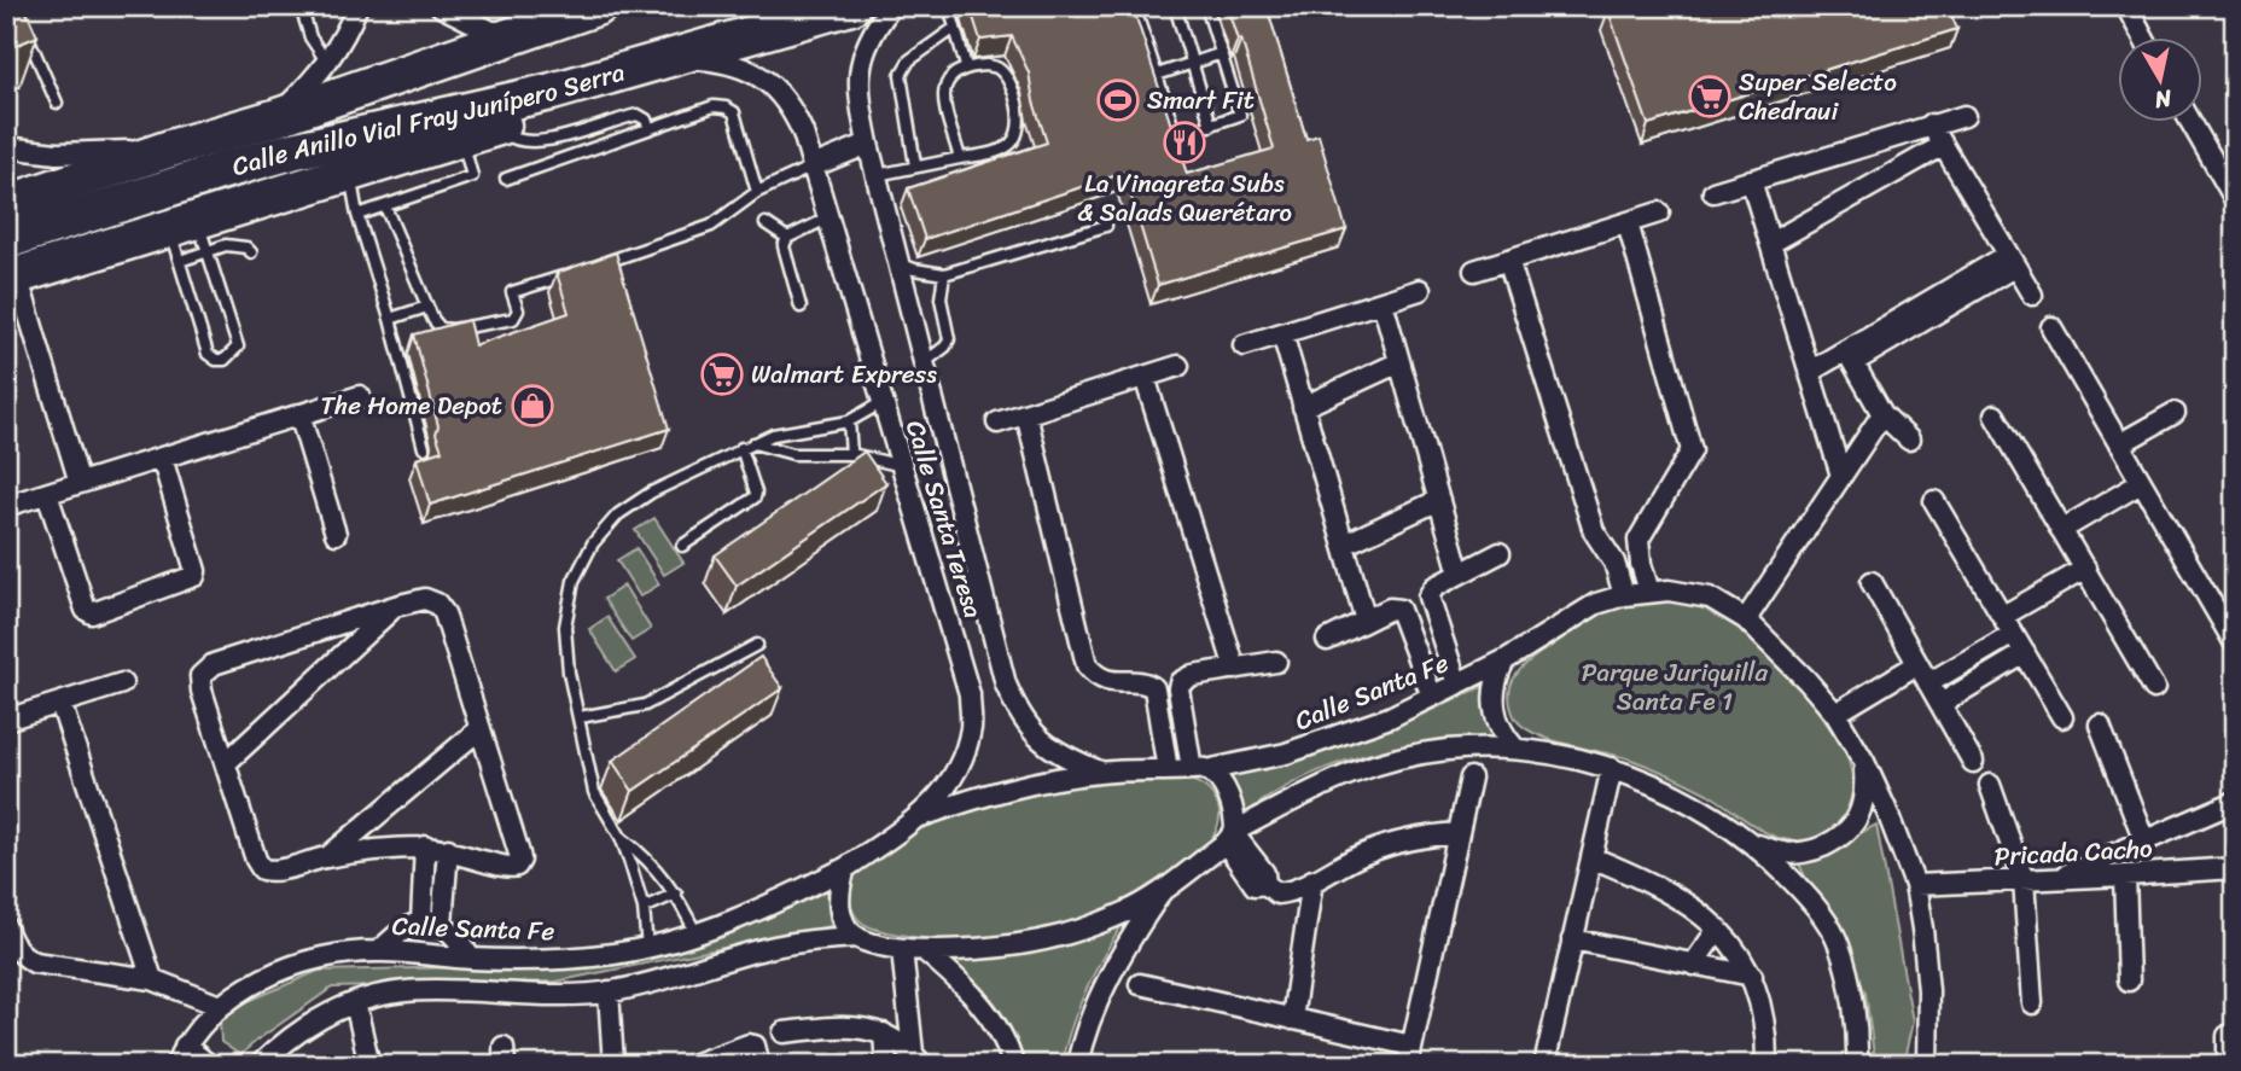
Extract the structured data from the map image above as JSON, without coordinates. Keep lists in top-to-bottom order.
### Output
{
  "streets": {
    "highway": ["Calle Anillo Vial Fray Junípero Serra"],
    "street": ["Calle Santa Teresa", "Calle Santa Fe", "Pricada Cacho"]
  },
  "crossings": [
    ["Calle Anillo Vial Fray Junípero Serra", "Calle Santa Teresa"],
    ["Calle Santa Teresa", "Calle Santa Fe"],
    ["Calle Santa Fe", "Pricada Cacho"]
  ],
  "parks": ["Parque Juriquilla Santa Fe 1"],
  "places": {
    "supermarket": ["Super Selecto Chedraui", "Walmart Express"],
    "sports": ["Smart Fit"],
    "restaurant": ["La Vinagreta Subs & Salads Querétaro"],
    "shop": ["The Home Depot"]
  },
  "north": "bottom"
}
